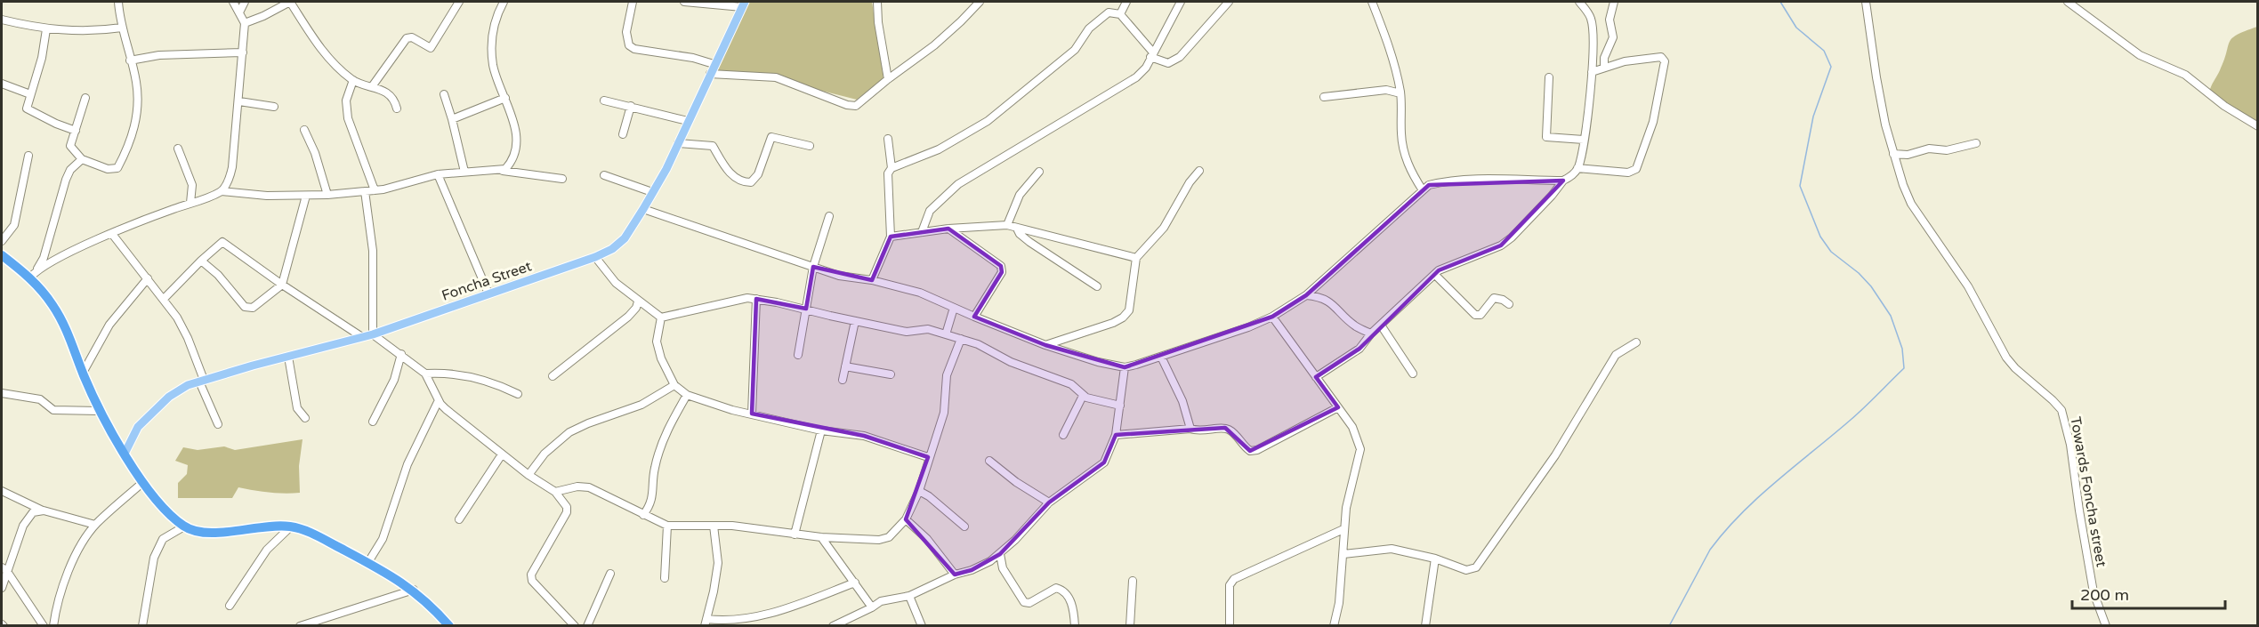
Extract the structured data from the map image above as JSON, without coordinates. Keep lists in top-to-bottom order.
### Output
{
  "streets": {
    "main road": ["Foncha Street"],
    "street": ["Towards Foncha street"]
  },
  "scale_bar": "200 m"
}
